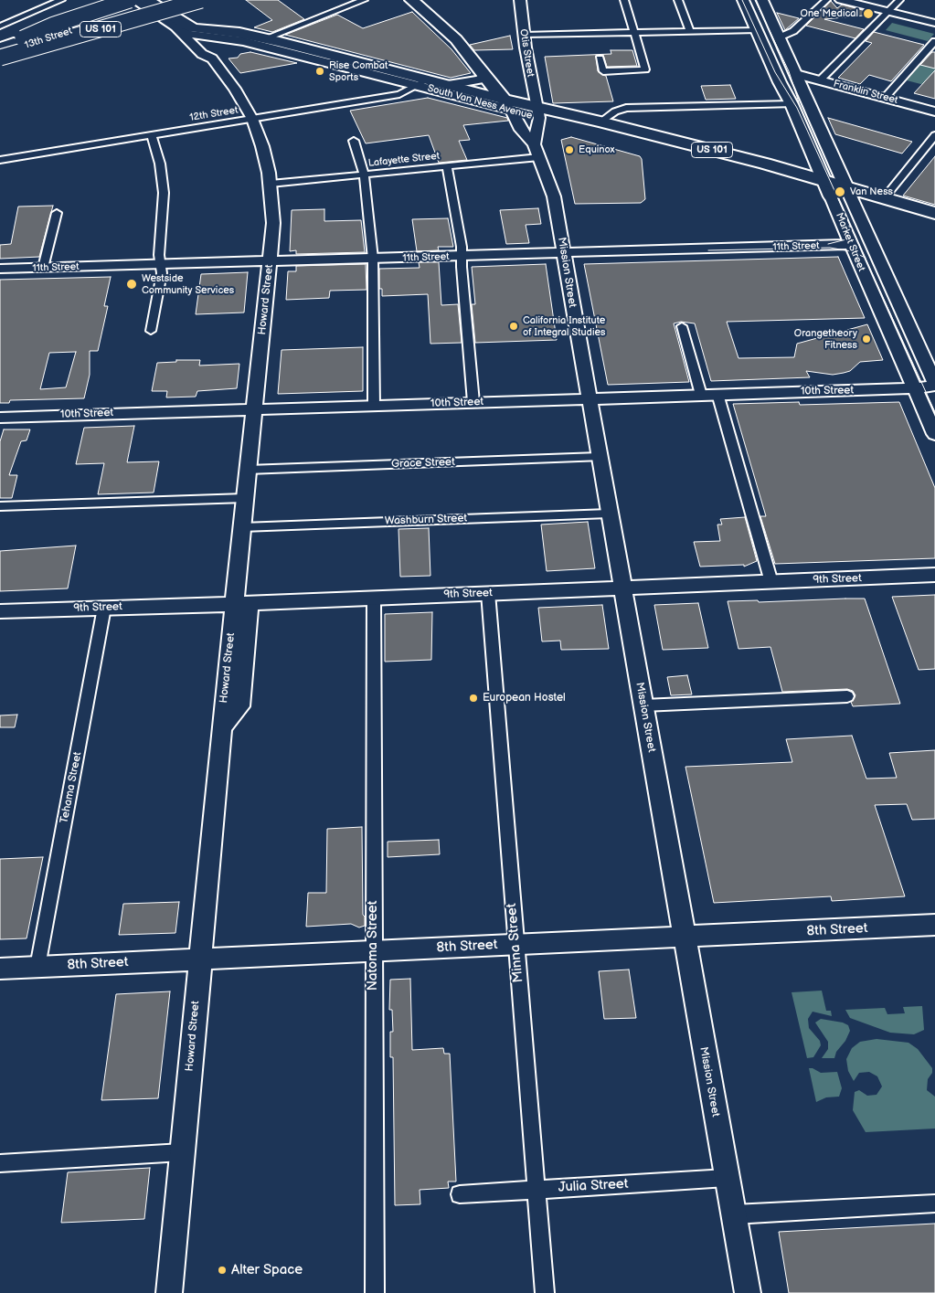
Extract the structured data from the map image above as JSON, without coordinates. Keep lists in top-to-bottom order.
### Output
{
  "streets": {
    "highway": ["US 101", "South Van Ness Avenue", "Mission Street"],
    "main road": [
      "13th Street",
      "Otis Street",
      "Franklin Street",
      "Market Street",
      "11th Street",
      "Howard Street",
      "10th Street",
      "9th Street",
      "8th Street"
    ],
    "street": [
      "12th Street",
      "Lafayette Street",
      "Grace Street",
      "Washburn Street",
      "Tehama Street",
      "Minna Street",
      "Natoma Street",
      "Julia Street"
    ]
  },
  "crossings": [
    ["US 101", "13th Street"],
    ["US 101", "South Van Ness Avenue"],
    ["US 101", "Market Street"],
    ["13th Street", "South Van Ness Avenue"],
    ["Otis Street", "South Van Ness Avenue"],
    ["Franklin Street", "Market Street"],
    ["South Van Ness Avenue", "12th Street"],
    ["South Van Ness Avenue", "Market Street"],
    ["South Van Ness Avenue", "Mission Street"],
    ["South Van Ness Avenue", "Howard Street"],
    ["12th Street", "Howard Street"],
    ["Lafayette Street", "Mission Street"],
    ["Lafayette Street", "Howard Street"],
    ["Market Street", "11th Street"],
    ["Market Street", "10th Street"],
    ["11th Street", "Mission Street"],
    ["11th Street", "Howard Street"],
    ["Mission Street", "10th Street"],
    ["Mission Street", "Grace Street"],
    ["Mission Street", "Washburn Street"],
    ["Mission Street", "9th Street"],
    ["Mission Street", "8th Street"],
    ["Mission Street", "Julia Street"],
    ["Howard Street", "10th Street"],
    ["Howard Street", "Grace Street"],
    ["Howard Street", "Washburn Street"],
    ["Howard Street", "9th Street"],
    ["Howard Street", "8th Street"],
    ["9th Street", "Tehama Street"],
    ["9th Street", "Minna Street"],
    ["9th Street", "Natoma Street"],
    ["Tehama Street", "8th Street"],
    ["8th Street", "Minna Street"],
    ["8th Street", "Natoma Street"],
    ["Minna Street", "Julia Street"]
  ],
  "places": [
    "One Medical",
    "Rise Combat Sports",
    "Equinox",
    "Van Ness",
    "Westside Community Services",
    "California Institute of Integral Studies",
    "Orangetheory Fitness",
    "European Hostel",
    "Alter Space"
  ]
}
